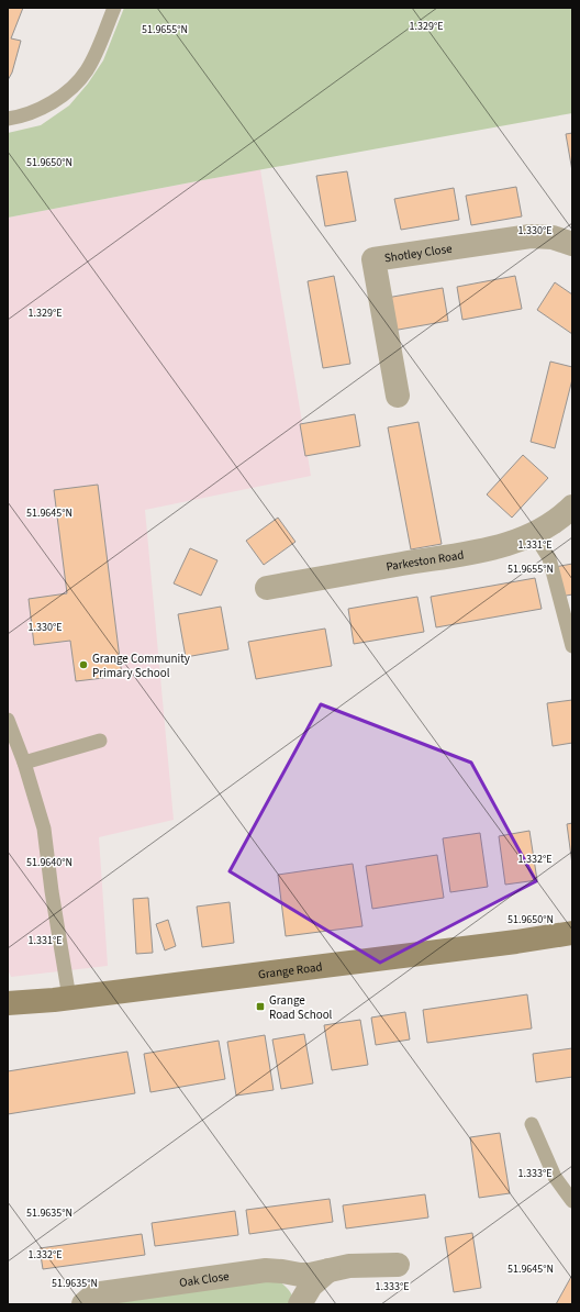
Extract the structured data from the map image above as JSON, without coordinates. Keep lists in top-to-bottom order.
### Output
{
  "streets": {
    "street": [
      "Shotley Close",
      "Parkeston Road",
      "Grange Road",
      "Oak Close"
    ]
  },
  "places": {
    "other": ["Grange Community Primary School"],
    "transit": ["Grange Road School"]
  },
  "coordinates": [
    "1.329°E",
    "51.9655°N",
    "51.9650°N",
    "1.330°E",
    "51.9645°N",
    "1.331°E",
    "1.332°E",
    "51.9640°N",
    "1.333°E",
    "51.9635°N"
  ]
}
